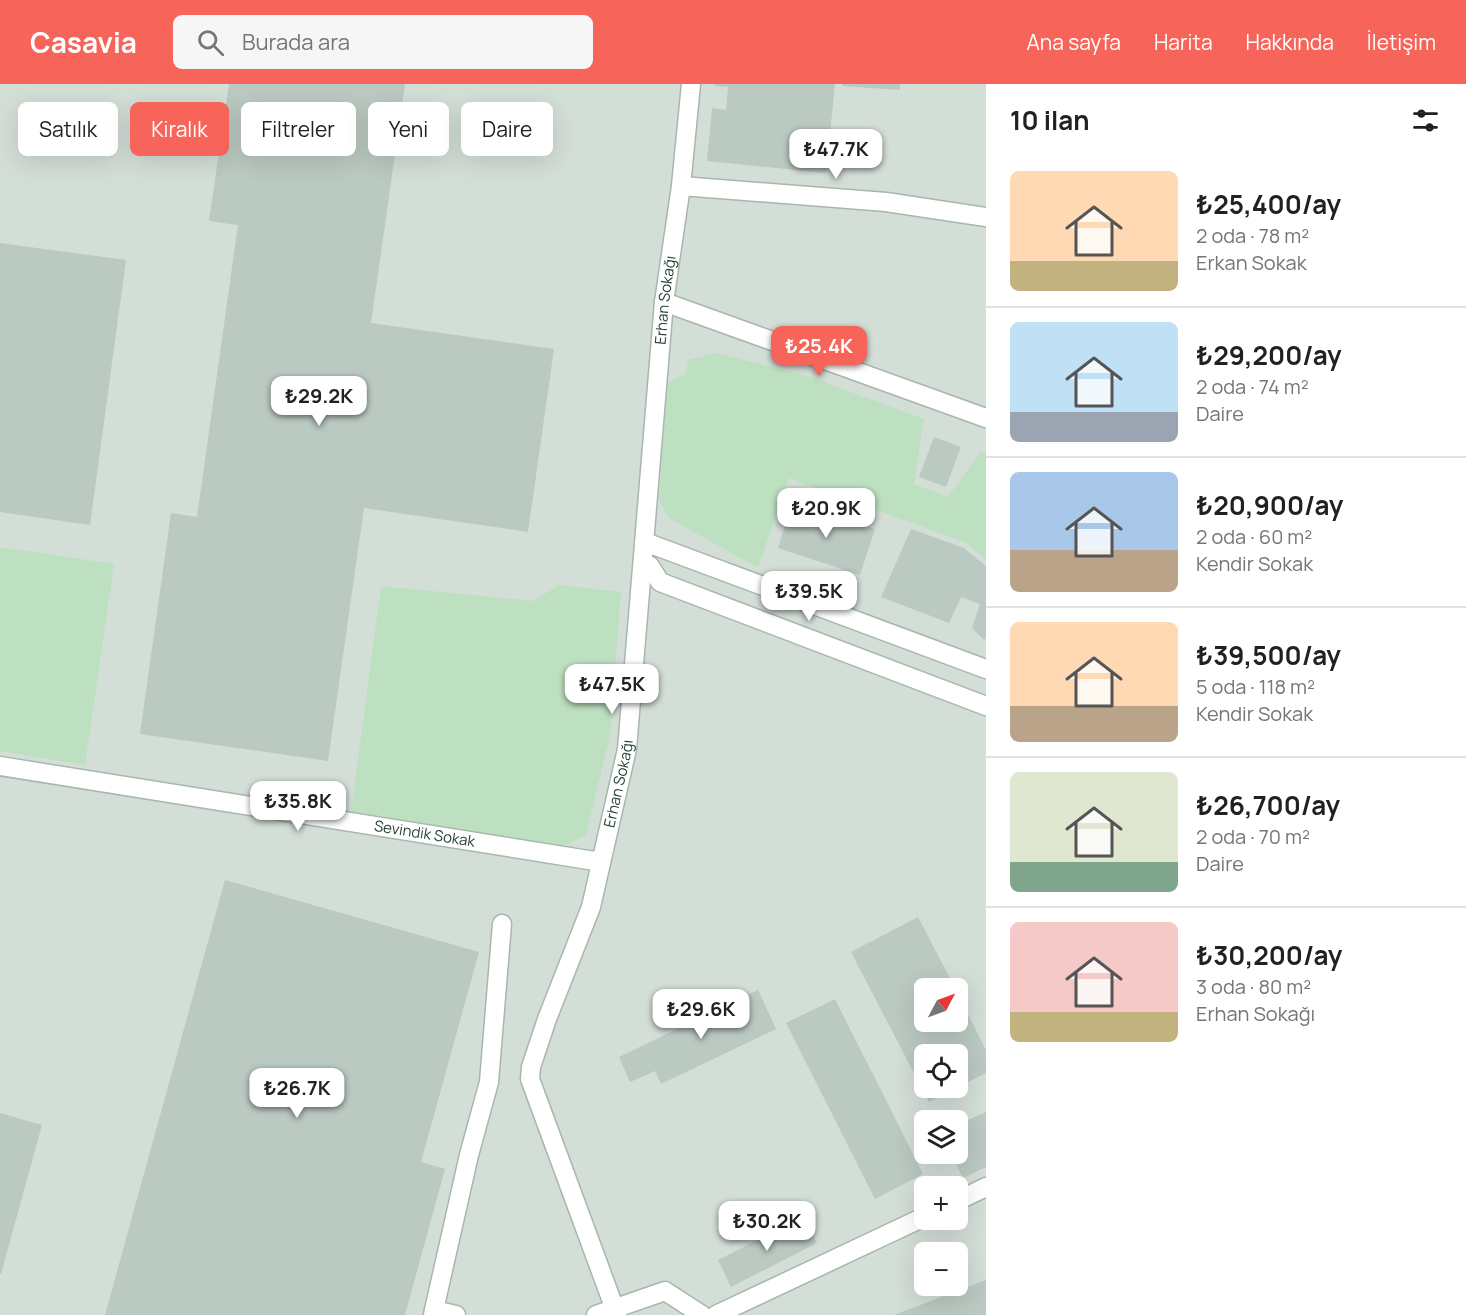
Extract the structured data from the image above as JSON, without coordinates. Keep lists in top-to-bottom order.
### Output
{
  "streets": {
    "street": ["Erhan Sokağı", "Sevindik Sokak"]
  },
  "crossings": [
    ["Erhan Sokağı", "Sevindik Sokak"]
  ],
  "north": "top right",
  "page": {
    "header": "Casavia",
    "search": "Burada ara",
    "nav": [
      "Ana sayfa",
      "Harita",
      "Hakkında",
      "İletişim"
    ],
    "heading": "10 ilan",
    "chip": [
      "Satılık",
      "Kiralık",
      "Filtreler",
      "Yeni",
      "Daire"
    ],
    "price": [
      "₺47.7K",
      "₺25.4K",
      "₺29.2K",
      "₺20.9K",
      "₺39.5K",
      "₺47.5K",
      "₺35.8K",
      "₺29.6K",
      "₺26.7K",
      "₺30.2K"
    ],
    "list": [
      {
        "name": "₺25,400/ay",
        "note": "2 oda · 78 m² · Erkan Sokak"
      },
      {
        "name": "₺29,200/ay",
        "note": "2 oda · 74 m² · Daire"
      },
      {
        "name": "₺20,900/ay",
        "note": "2 oda · 60 m² · Kendir Sokak"
      },
      {
        "name": "₺39,500/ay",
        "note": "5 oda · 118 m² · Kendir Sokak"
      },
      {
        "name": "₺26,700/ay",
        "note": "2 oda · 70 m² · Daire"
      },
      {
        "name": "₺30,200/ay",
        "note": "3 oda · 80 m² · Erhan Sokağı"
      }
    ],
    "map_buttons": ["+", "−"]
  }
}
